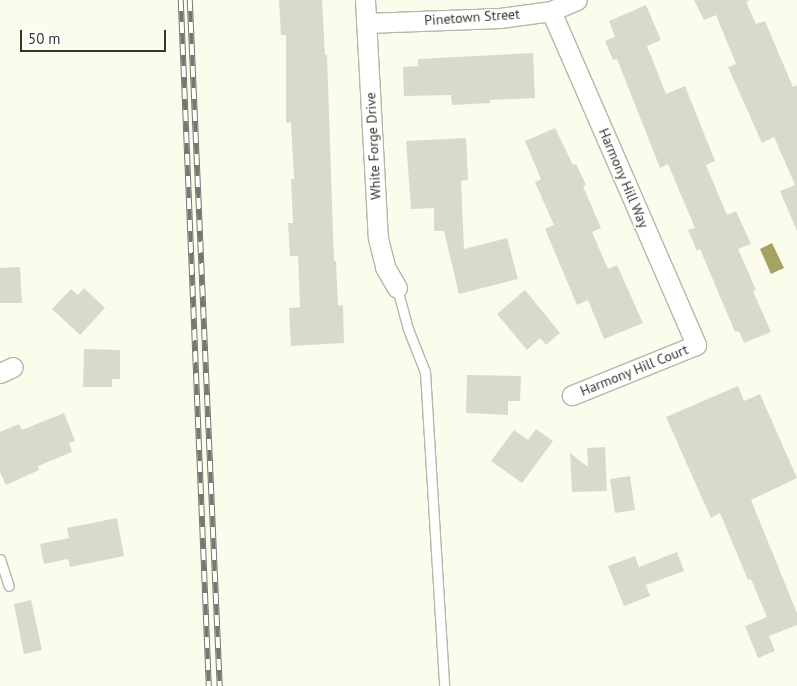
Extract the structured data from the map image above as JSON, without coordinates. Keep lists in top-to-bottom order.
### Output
{
  "streets": {
    "street": [
      "Pinetown Street",
      "White Forge Drive",
      "Harmony Hill Way",
      "Harmony Hill Court"
    ]
  },
  "crossings": [
    ["Pinetown Street", "White Forge Drive"],
    ["Pinetown Street", "Harmony Hill Way"],
    ["Harmony Hill Way", "Harmony Hill Court"]
  ],
  "scale_bar": "50 m"
}
